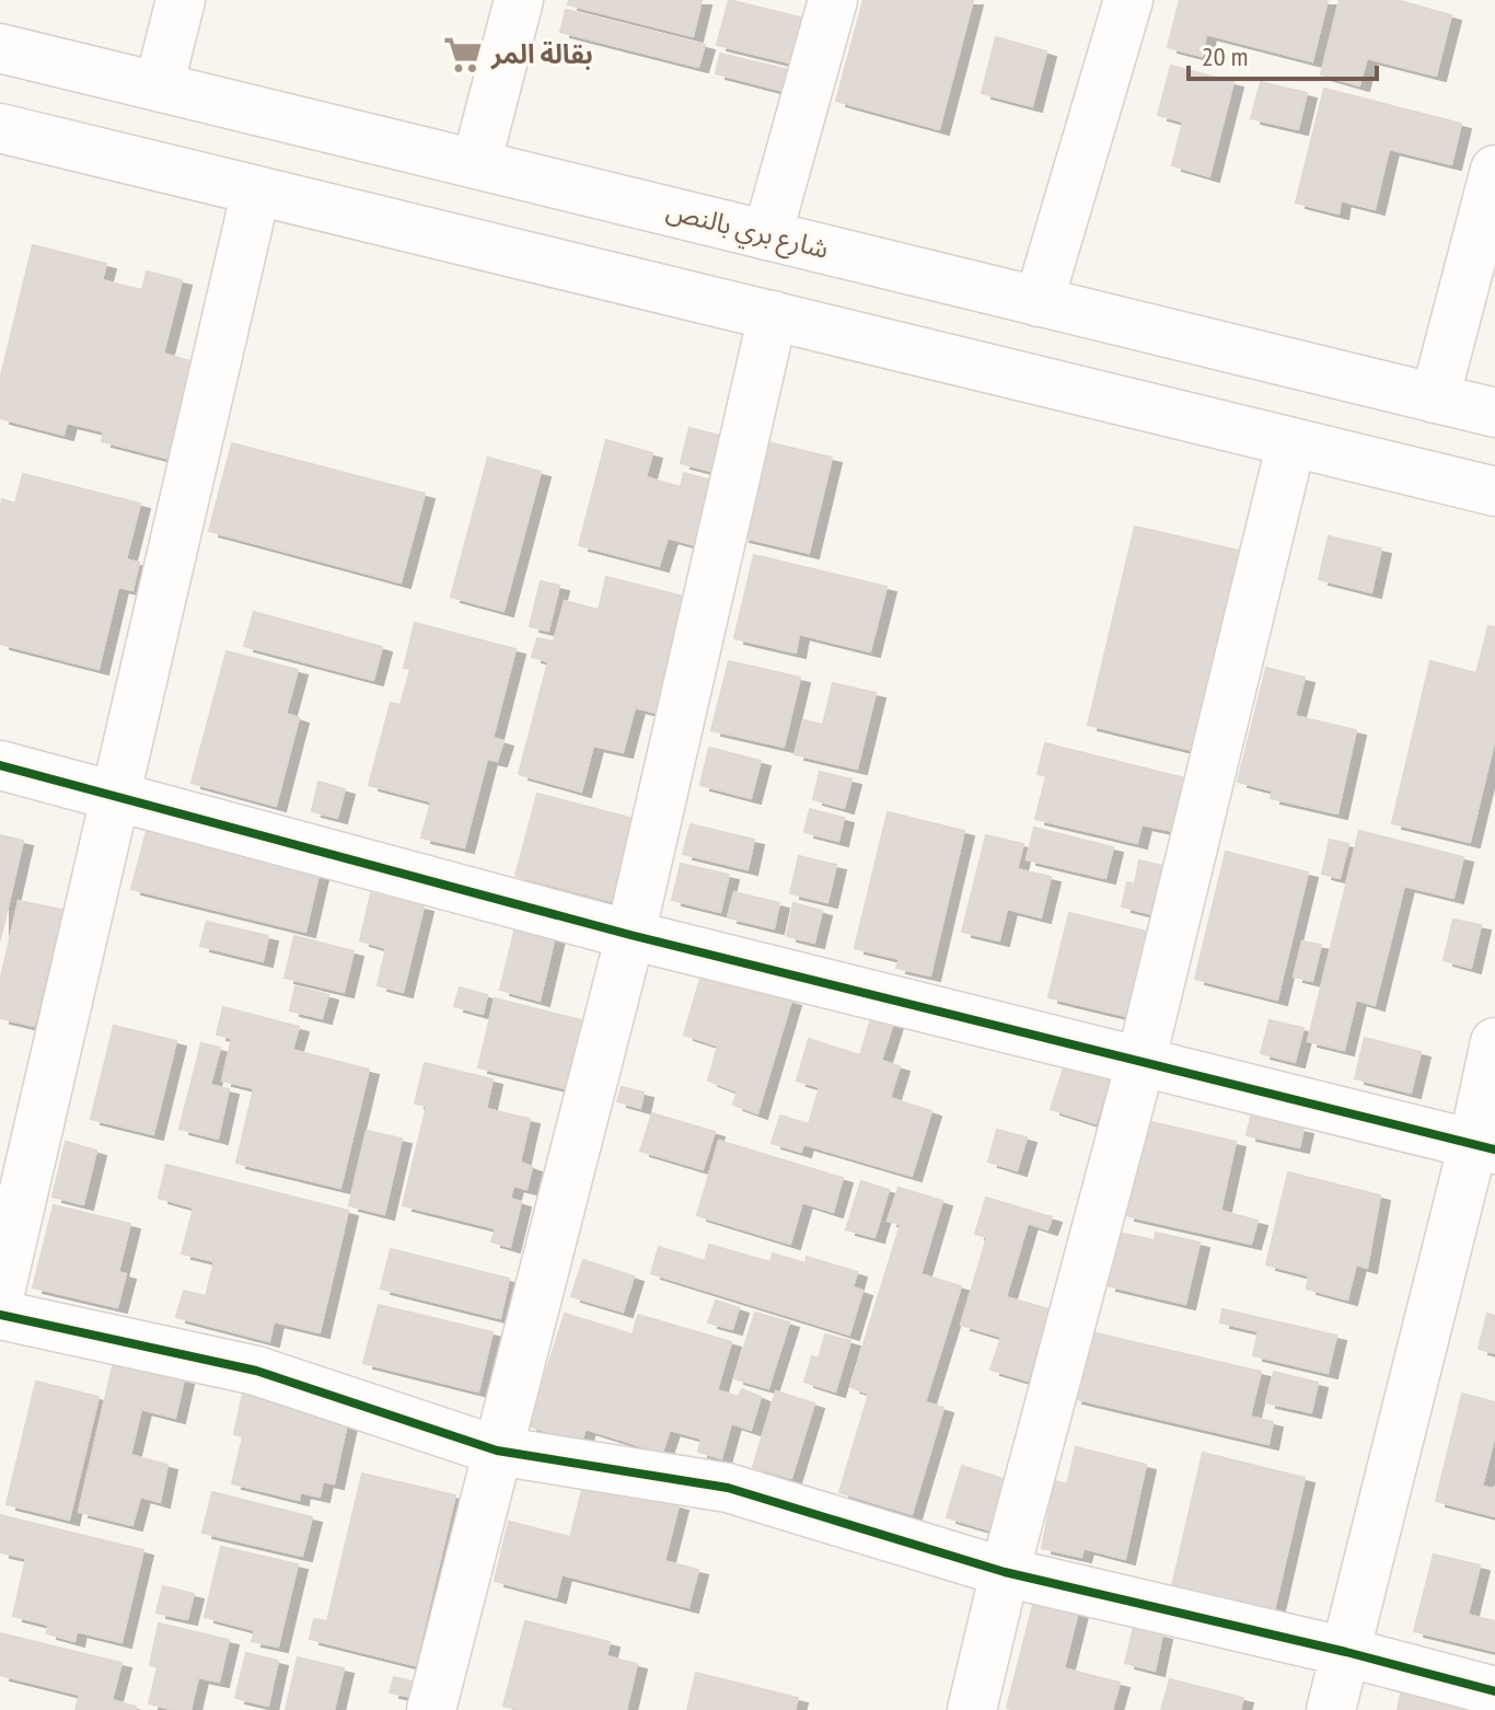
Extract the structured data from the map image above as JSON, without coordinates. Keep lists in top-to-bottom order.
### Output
{
  "streets": {
    "street": ["شارع بري بالنص"]
  },
  "places": {
    "supermarket": ["بقالة المر"]
  },
  "scale_bar": "20 m"
}
